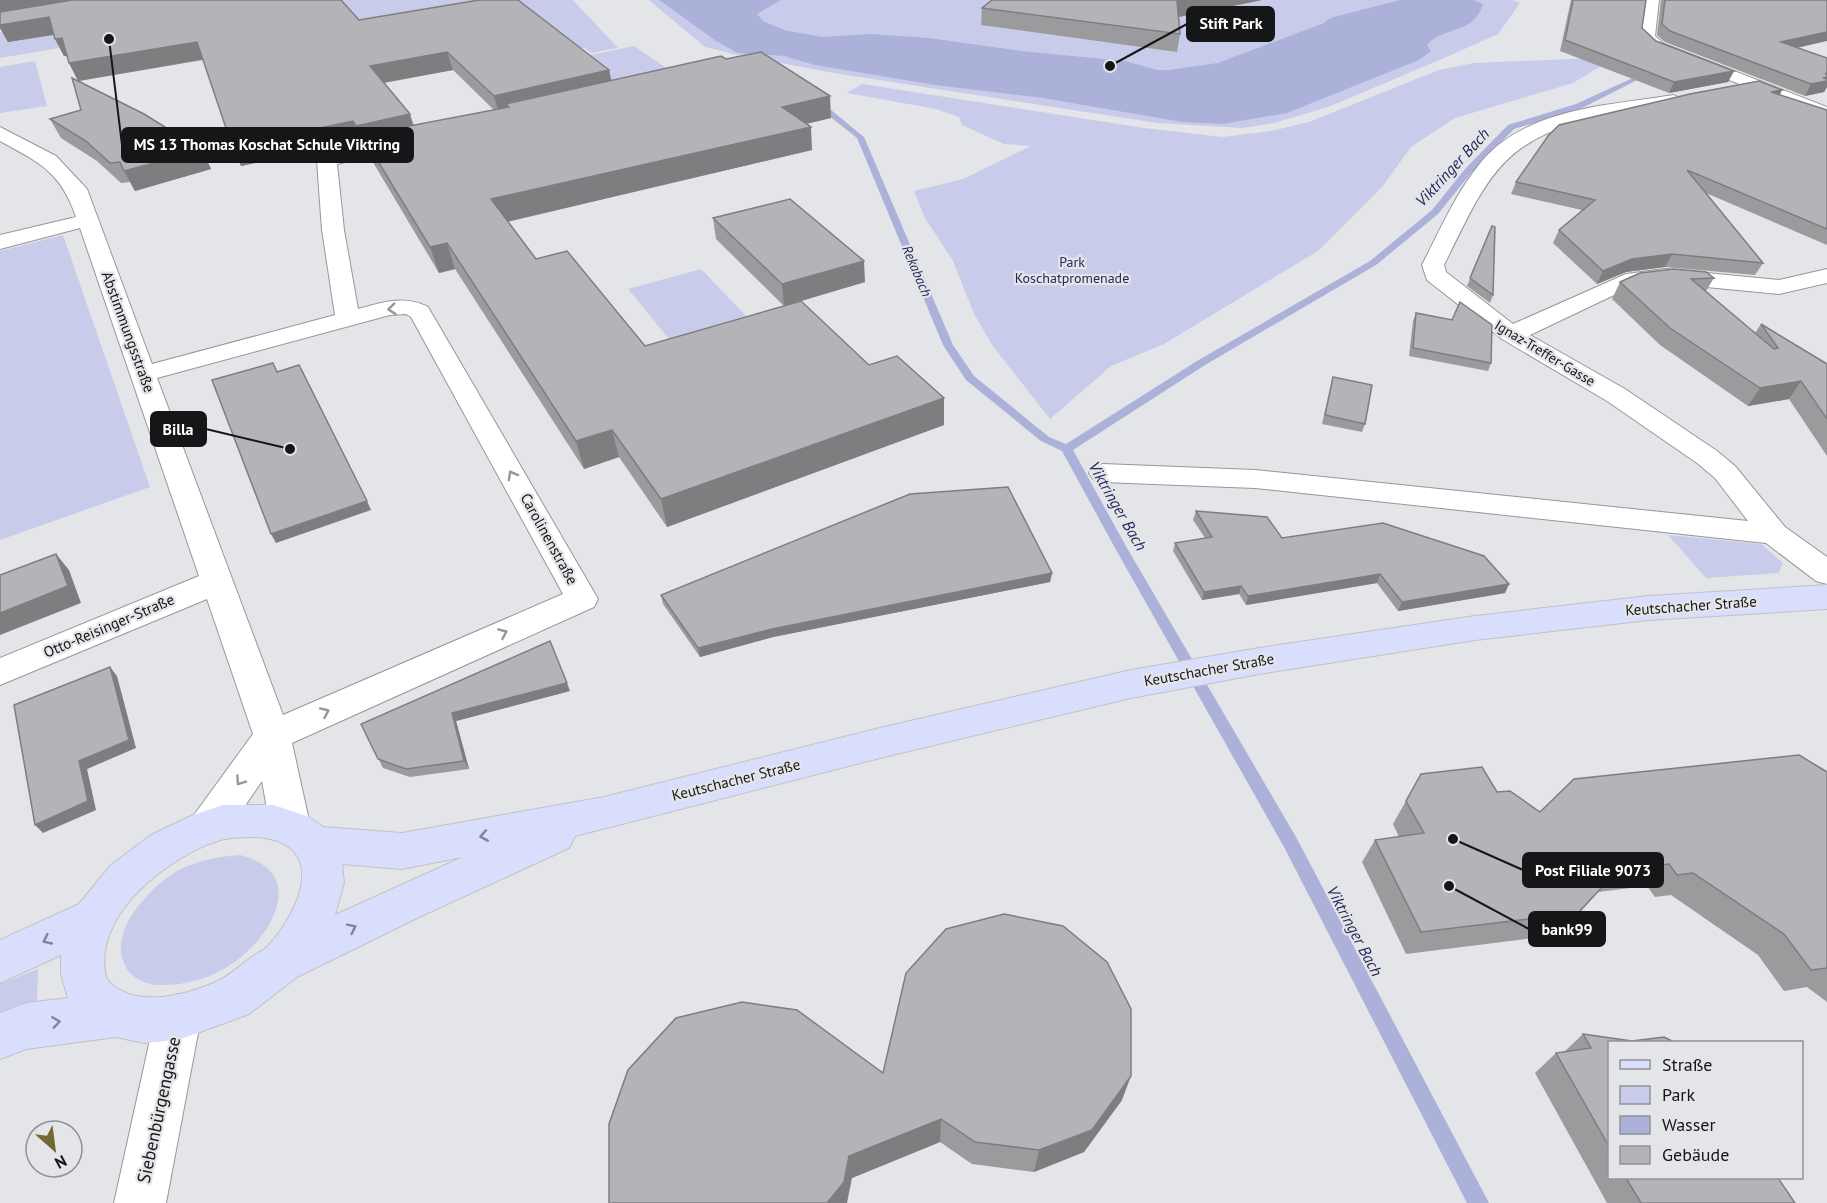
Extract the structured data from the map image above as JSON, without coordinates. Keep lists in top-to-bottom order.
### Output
{
  "streets": {
    "main road": ["Keutschacher Straße"],
    "street": [
      "Abstimmungsstraße",
      "Ignaz-Treffer-Gasse",
      "Carolinenstraße",
      "Otto-Reisinger-Straße",
      "Siebenbürgengasse"
    ]
  },
  "crossings": [
    ["Abstimmungsstraße", "Carolinenstraße"],
    ["Abstimmungsstraße", "Keutschacher Straße"],
    ["Abstimmungsstraße", "Otto-Reisinger-Straße"],
    ["Keutschacher Straße", "Siebenbürgengasse"]
  ],
  "water": ["Viktringer Bach", "Rekabach"],
  "parks": ["Park Koschatpromenade"],
  "places": [
    "MS 13 Thomas Koschat Schule Viktring",
    "Stift Park",
    "Billa",
    "Post Filiale 9073",
    "bank99"
  ],
  "legend": [
    "Straße",
    "Park",
    "Wasser",
    "Gebäude"
  ],
  "north": "bottom right"
}
